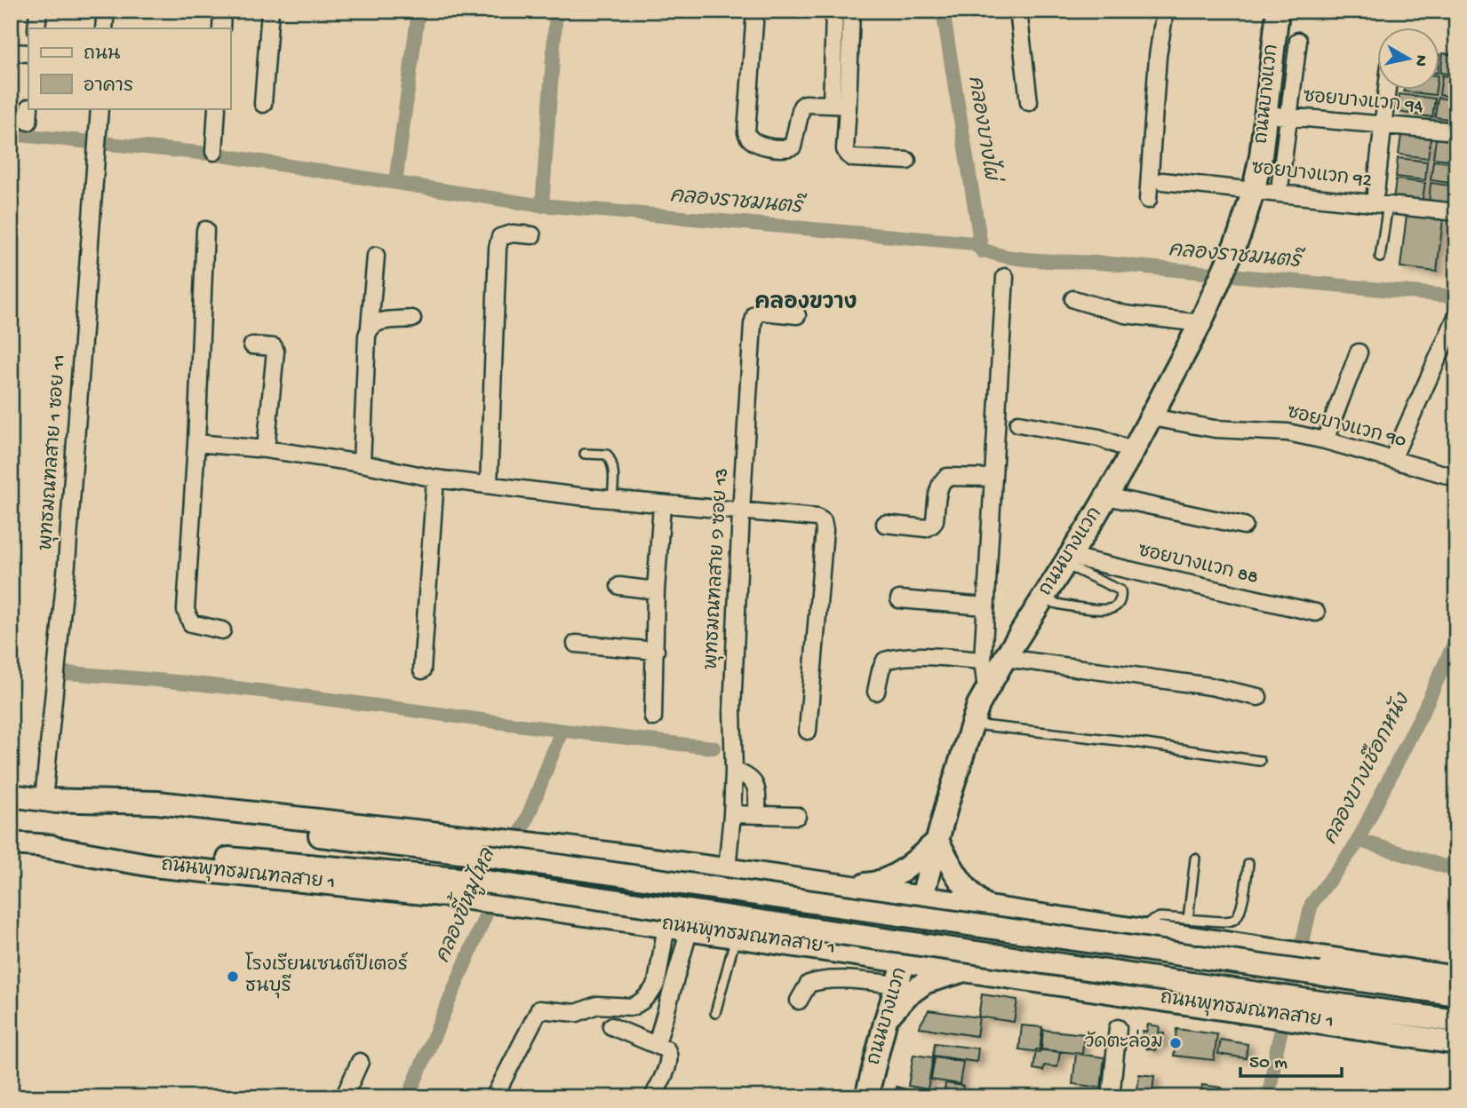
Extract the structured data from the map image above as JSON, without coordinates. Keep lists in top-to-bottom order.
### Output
{
  "streets": {
    "main road": ["ถนนบางแวก", "ถนนพุทธมณฑลสาย 1"],
    "street": [
      "ซอยบางแวก 94",
      "ซอยบางแวก 92",
      "ซอยบางแวก 90",
      "พุทธมณฑลสาย 1 ซอย 11",
      "ซอยบางแวก 88",
      "พุทธมณฑลสาย ๑ ซอย 13"
    ]
  },
  "crossings": [
    ["ถนนบางแวก", "ซอยบางแวก 94"],
    ["ถนนบางแวก", "ซอยบางแวก 92"],
    ["ถนนบางแวก", "ซอยบางแวก 90"],
    ["ถนนบางแวก", "ซอยบางแวก 88"],
    ["ถนนบางแวก", "ถนนพุทธมณฑลสาย 1"]
  ],
  "districts": ["คลองขวาง"],
  "water": [
    "คลองบางไผ่",
    "คลองราชมนตรี",
    "คลองบางเชือกหนัง",
    "คลองขี้หมูไหล"
  ],
  "places": ["โรงเรียนเซนต์ปีเตอร์ ธนบุรี", "วัดตะล่อม"],
  "legend": ["ถนน", "อาคาร"],
  "scale_bar": "50 m",
  "north": "right"
}
